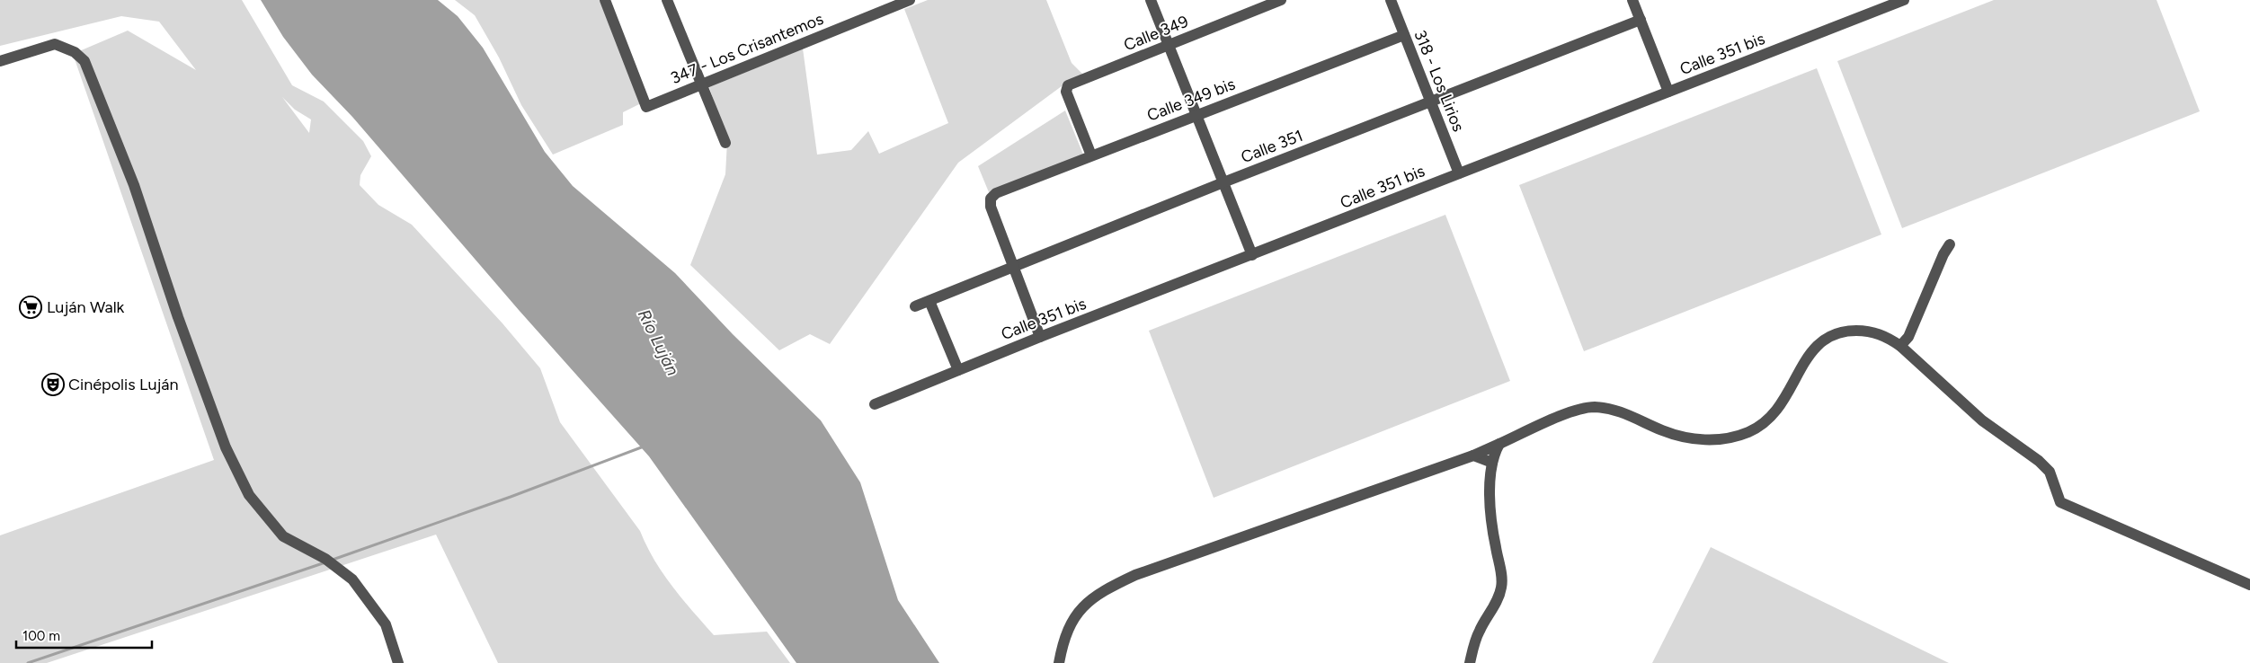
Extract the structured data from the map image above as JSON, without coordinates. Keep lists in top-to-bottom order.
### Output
{
  "streets": {
    "street": [
      "Calle 349",
      "347 - Los Crisantemos",
      "Calle 351 bis",
      "318 - Los Lirios",
      "Calle 349 bis",
      "Calle 351"
    ]
  },
  "crossings": [
    ["Calle 349", "Calle 349 bis"],
    ["Calle 351 bis", "318 - Los Lirios"],
    ["318 - Los Lirios", "Calle 349 bis"],
    ["318 - Los Lirios", "Calle 351"],
    ["Calle 349 bis", "Calle 351"]
  ],
  "water": ["Río Luján"],
  "places": {
    "supermarket": ["Luján Walk"],
    "theatre": ["Cinépolis Luján"]
  },
  "scale_bar": "100 m"
}
